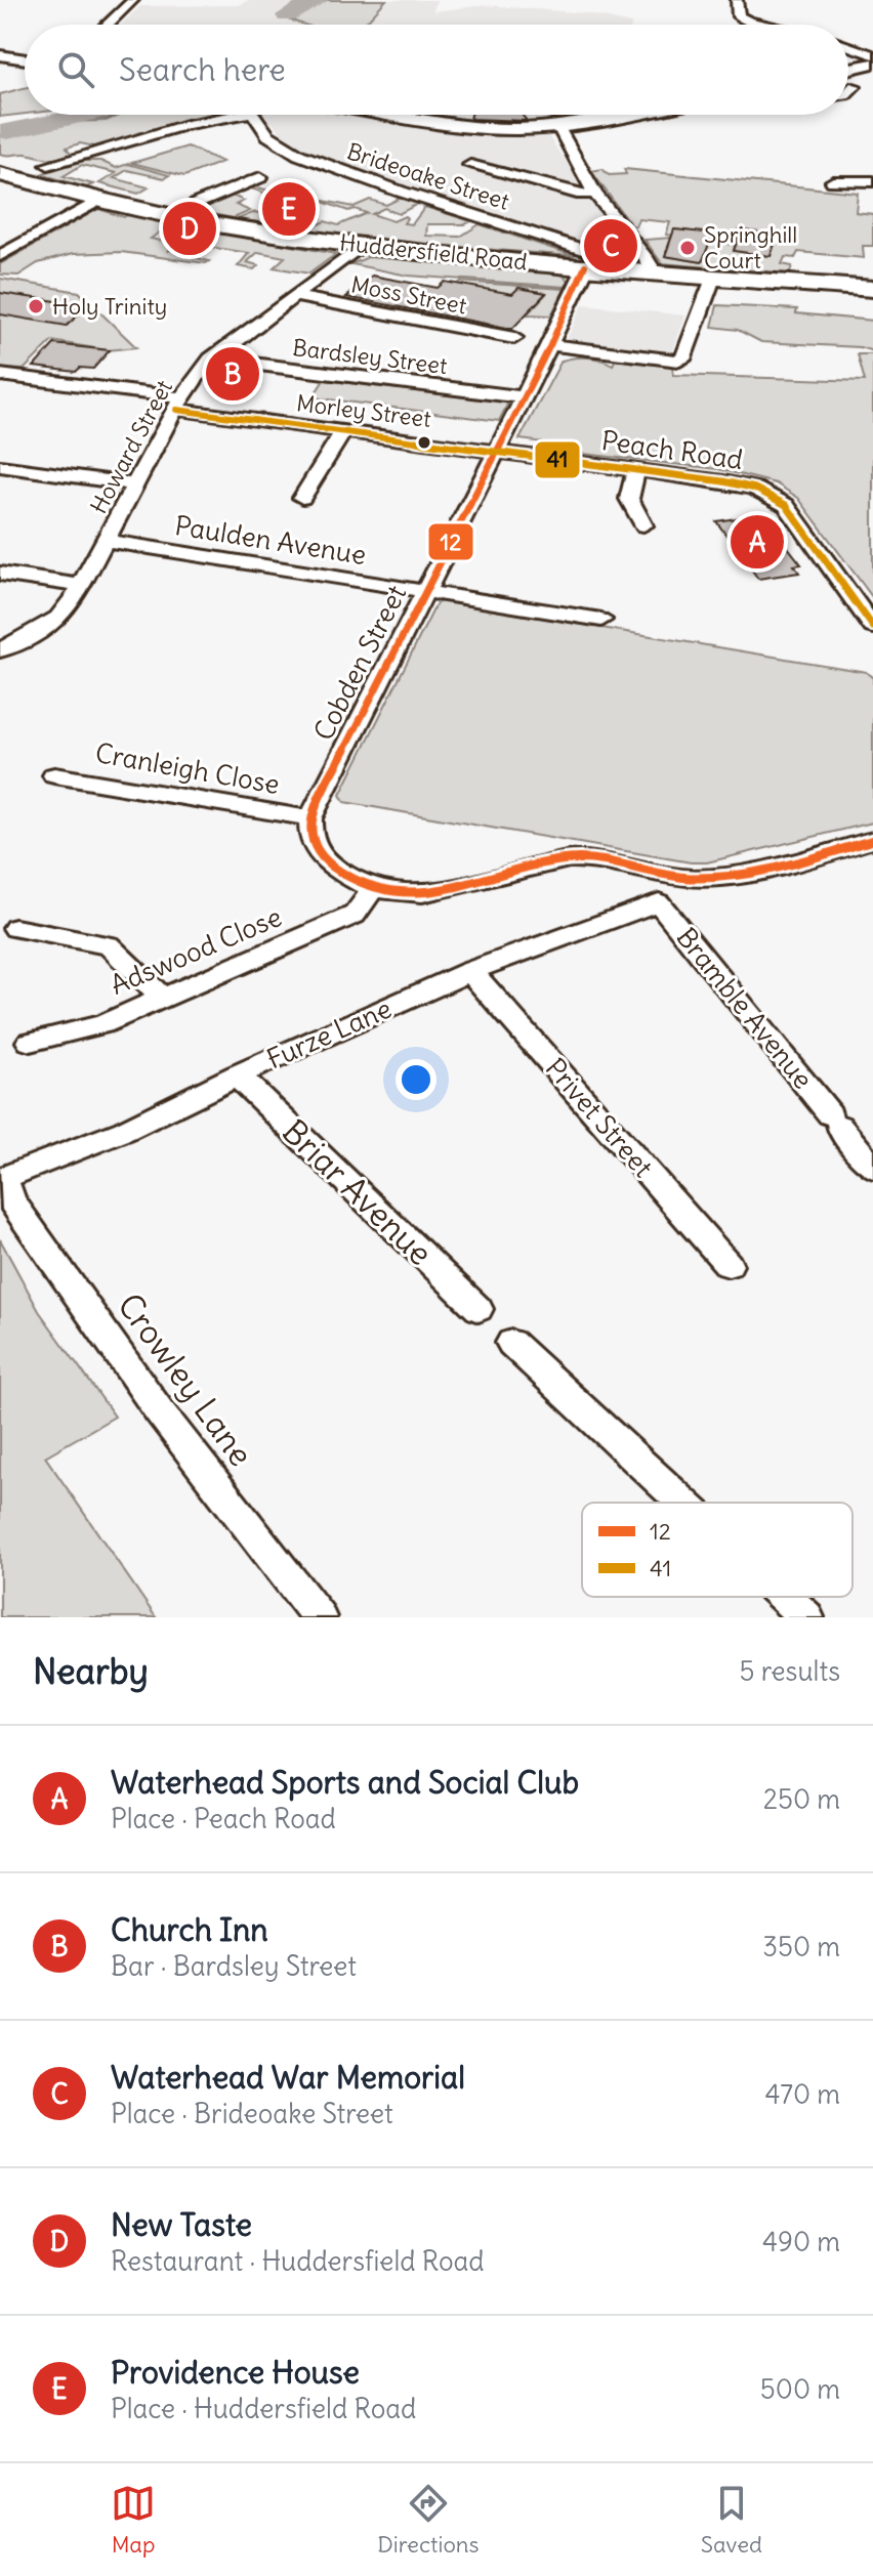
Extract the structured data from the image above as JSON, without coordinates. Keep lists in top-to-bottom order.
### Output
{
  "streets": {
    "main road": ["Huddersfield Road"],
    "street": [
      "Brideoake Street",
      "Moss Street",
      "Bardsley Street",
      "Morley Street",
      "Howard Street",
      "Peach Road",
      "Paulden Avenue",
      "Cobden Street",
      "Cranleigh Close",
      "Adswood Close",
      "Bramble Avenue",
      "Furze Lane",
      "Privet Street",
      "Briar Avenue",
      "Crowley Lane"
    ]
  },
  "crossings": [
    ["Brideoake Street", "Huddersfield Road"],
    ["Huddersfield Road", "Howard Street"],
    ["Huddersfield Road", "Cobden Street"],
    ["Moss Street", "Howard Street"],
    ["Bardsley Street", "Howard Street"],
    ["Bardsley Street", "Cobden Street"],
    ["Morley Street", "Howard Street"],
    ["Morley Street", "Peach Road"],
    ["Morley Street", "Cobden Street"],
    ["Howard Street", "Paulden Avenue"],
    ["Peach Road", "Cobden Street"],
    ["Paulden Avenue", "Cobden Street"],
    ["Cobden Street", "Cranleigh Close"],
    ["Bramble Avenue", "Furze Lane"],
    ["Furze Lane", "Privet Street"],
    ["Furze Lane", "Briar Avenue"],
    ["Furze Lane", "Crowley Lane"]
  ],
  "places": ["Springhill Court", "Holy Trinity"],
  "lines": ["transit line 12", "transit line 41"],
  "legend": ["12", "41"],
  "page": {
    "search": "Search here",
    "pins": [
      "E",
      "D",
      "C",
      "B",
      "A"
    ],
    "heading": ["Nearby", "5 results"],
    "list": [
      {
        "mark": "A",
        "name": "Waterhead Sports and Social Club",
        "note": "Place · Peach Road",
        "value": "250 m"
      },
      {
        "mark": "B",
        "name": "Church Inn",
        "note": "Bar · Bardsley Street",
        "value": "350 m"
      },
      {
        "mark": "C",
        "name": "Waterhead War Memorial",
        "note": "Place · Brideoake Street",
        "value": "470 m"
      },
      {
        "mark": "D",
        "name": "New Taste",
        "note": "Restaurant · Huddersfield Road",
        "value": "490 m"
      },
      {
        "mark": "E",
        "name": "Providence House",
        "note": "Place · Huddersfield Road",
        "value": "500 m"
      }
    ],
    "nav": ["Map", "Directions", "Saved"]
  }
}
